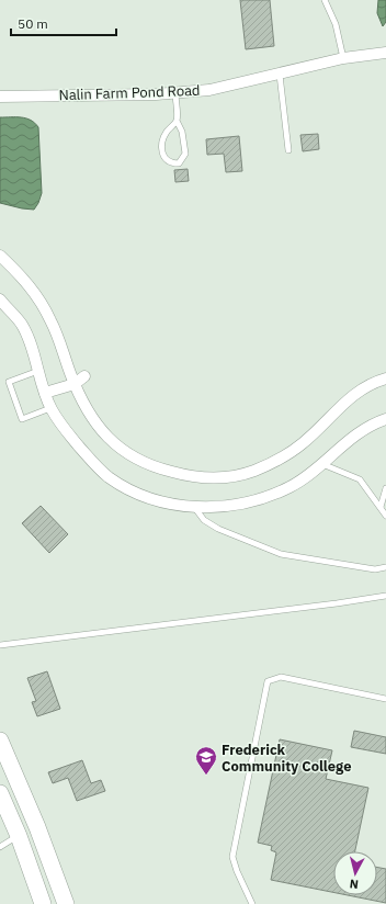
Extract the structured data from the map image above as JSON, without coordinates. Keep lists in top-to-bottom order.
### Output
{
  "streets": {
    "street": ["Nalin Farm Pond Road"]
  },
  "places": {
    "school or university": ["Frederick Community College"]
  },
  "scale_bar": "50 m",
  "north": "bottom"
}
